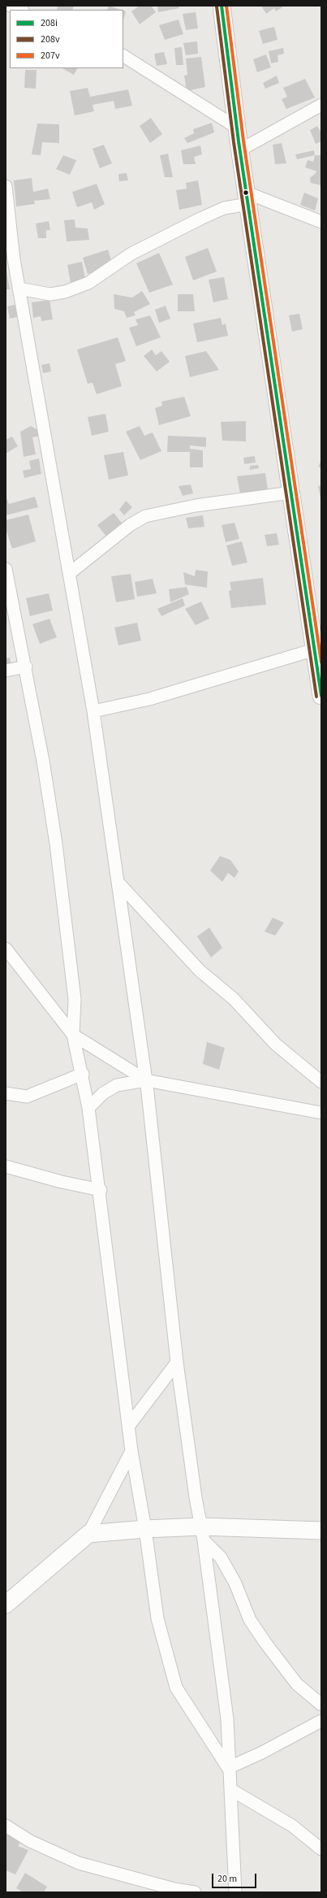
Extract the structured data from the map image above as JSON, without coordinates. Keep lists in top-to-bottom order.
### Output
{
  "lines": ["transit line 208i", "transit line 207v", "transit line 208v"],
  "legend": ["208i", "208v", "207v"],
  "scale_bar": "20 m"
}
